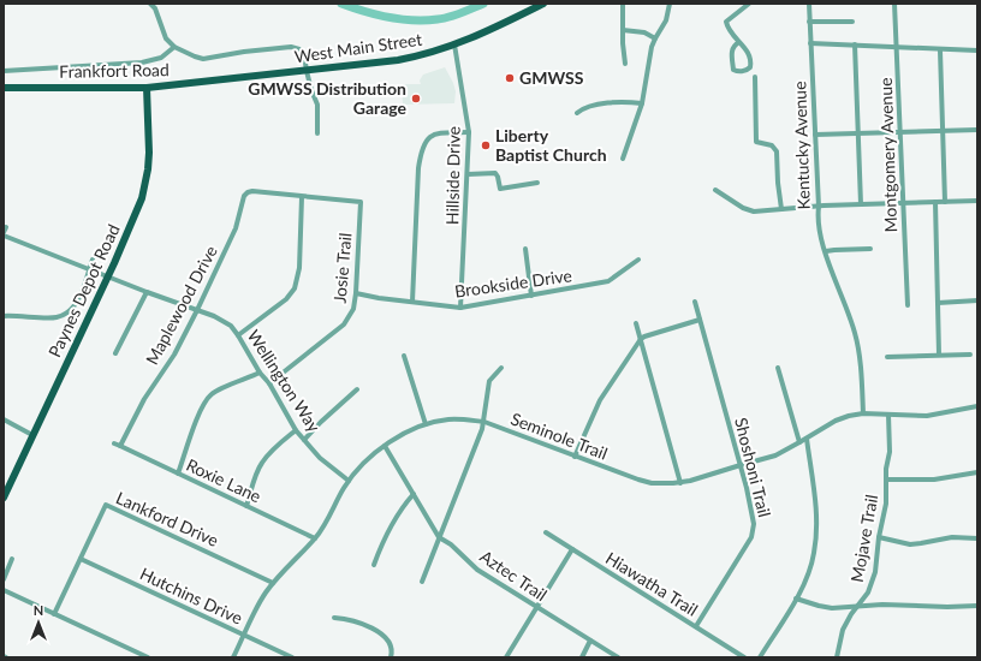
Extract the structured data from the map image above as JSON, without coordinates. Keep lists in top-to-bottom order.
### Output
{
  "streets": {
    "main road": ["West Main Street", "Frankfort Road", "Paynes Depot Road"],
    "street": [
      "Kentucky Avenue",
      "Montgomery Avenue",
      "Hillside Drive",
      "Josie Trail",
      "Brookside Drive",
      "Maplewood Drive",
      "Wellington Way",
      "Seminole Trail",
      "Shoshoni Trail",
      "Roxie Lane",
      "Lankford Drive",
      "Mojave Trail",
      "Aztec Trail",
      "Hiawatha Trail",
      "Hutchins Drive"
    ]
  },
  "crossings": [
    ["West Main Street", "Frankfort Road"],
    ["West Main Street", "Hillside Drive"],
    ["Frankfort Road", "Paynes Depot Road"],
    ["Kentucky Avenue", "Seminole Trail"],
    ["Hillside Drive", "Brookside Drive"],
    ["Josie Trail", "Brookside Drive"],
    ["Josie Trail", "Maplewood Drive"],
    ["Josie Trail", "Wellington Way"],
    ["Paynes Depot Road", "Wellington Way"],
    ["Maplewood Drive", "Wellington Way"],
    ["Maplewood Drive", "Roxie Lane"],
    ["Wellington Way", "Seminole Trail"],
    ["Seminole Trail", "Shoshoni Trail"],
    ["Seminole Trail", "Roxie Lane"],
    ["Seminole Trail", "Lankford Drive"],
    ["Seminole Trail", "Mojave Trail"],
    ["Seminole Trail", "Aztec Trail"],
    ["Seminole Trail", "Hutchins Drive"],
    ["Shoshoni Trail", "Hiawatha Trail"],
    ["Lankford Drive", "Hutchins Drive"]
  ],
  "places": ["GMWSS", "GMWSS Distribution Garage", "Liberty Baptist Church"],
  "north": "top"
}
